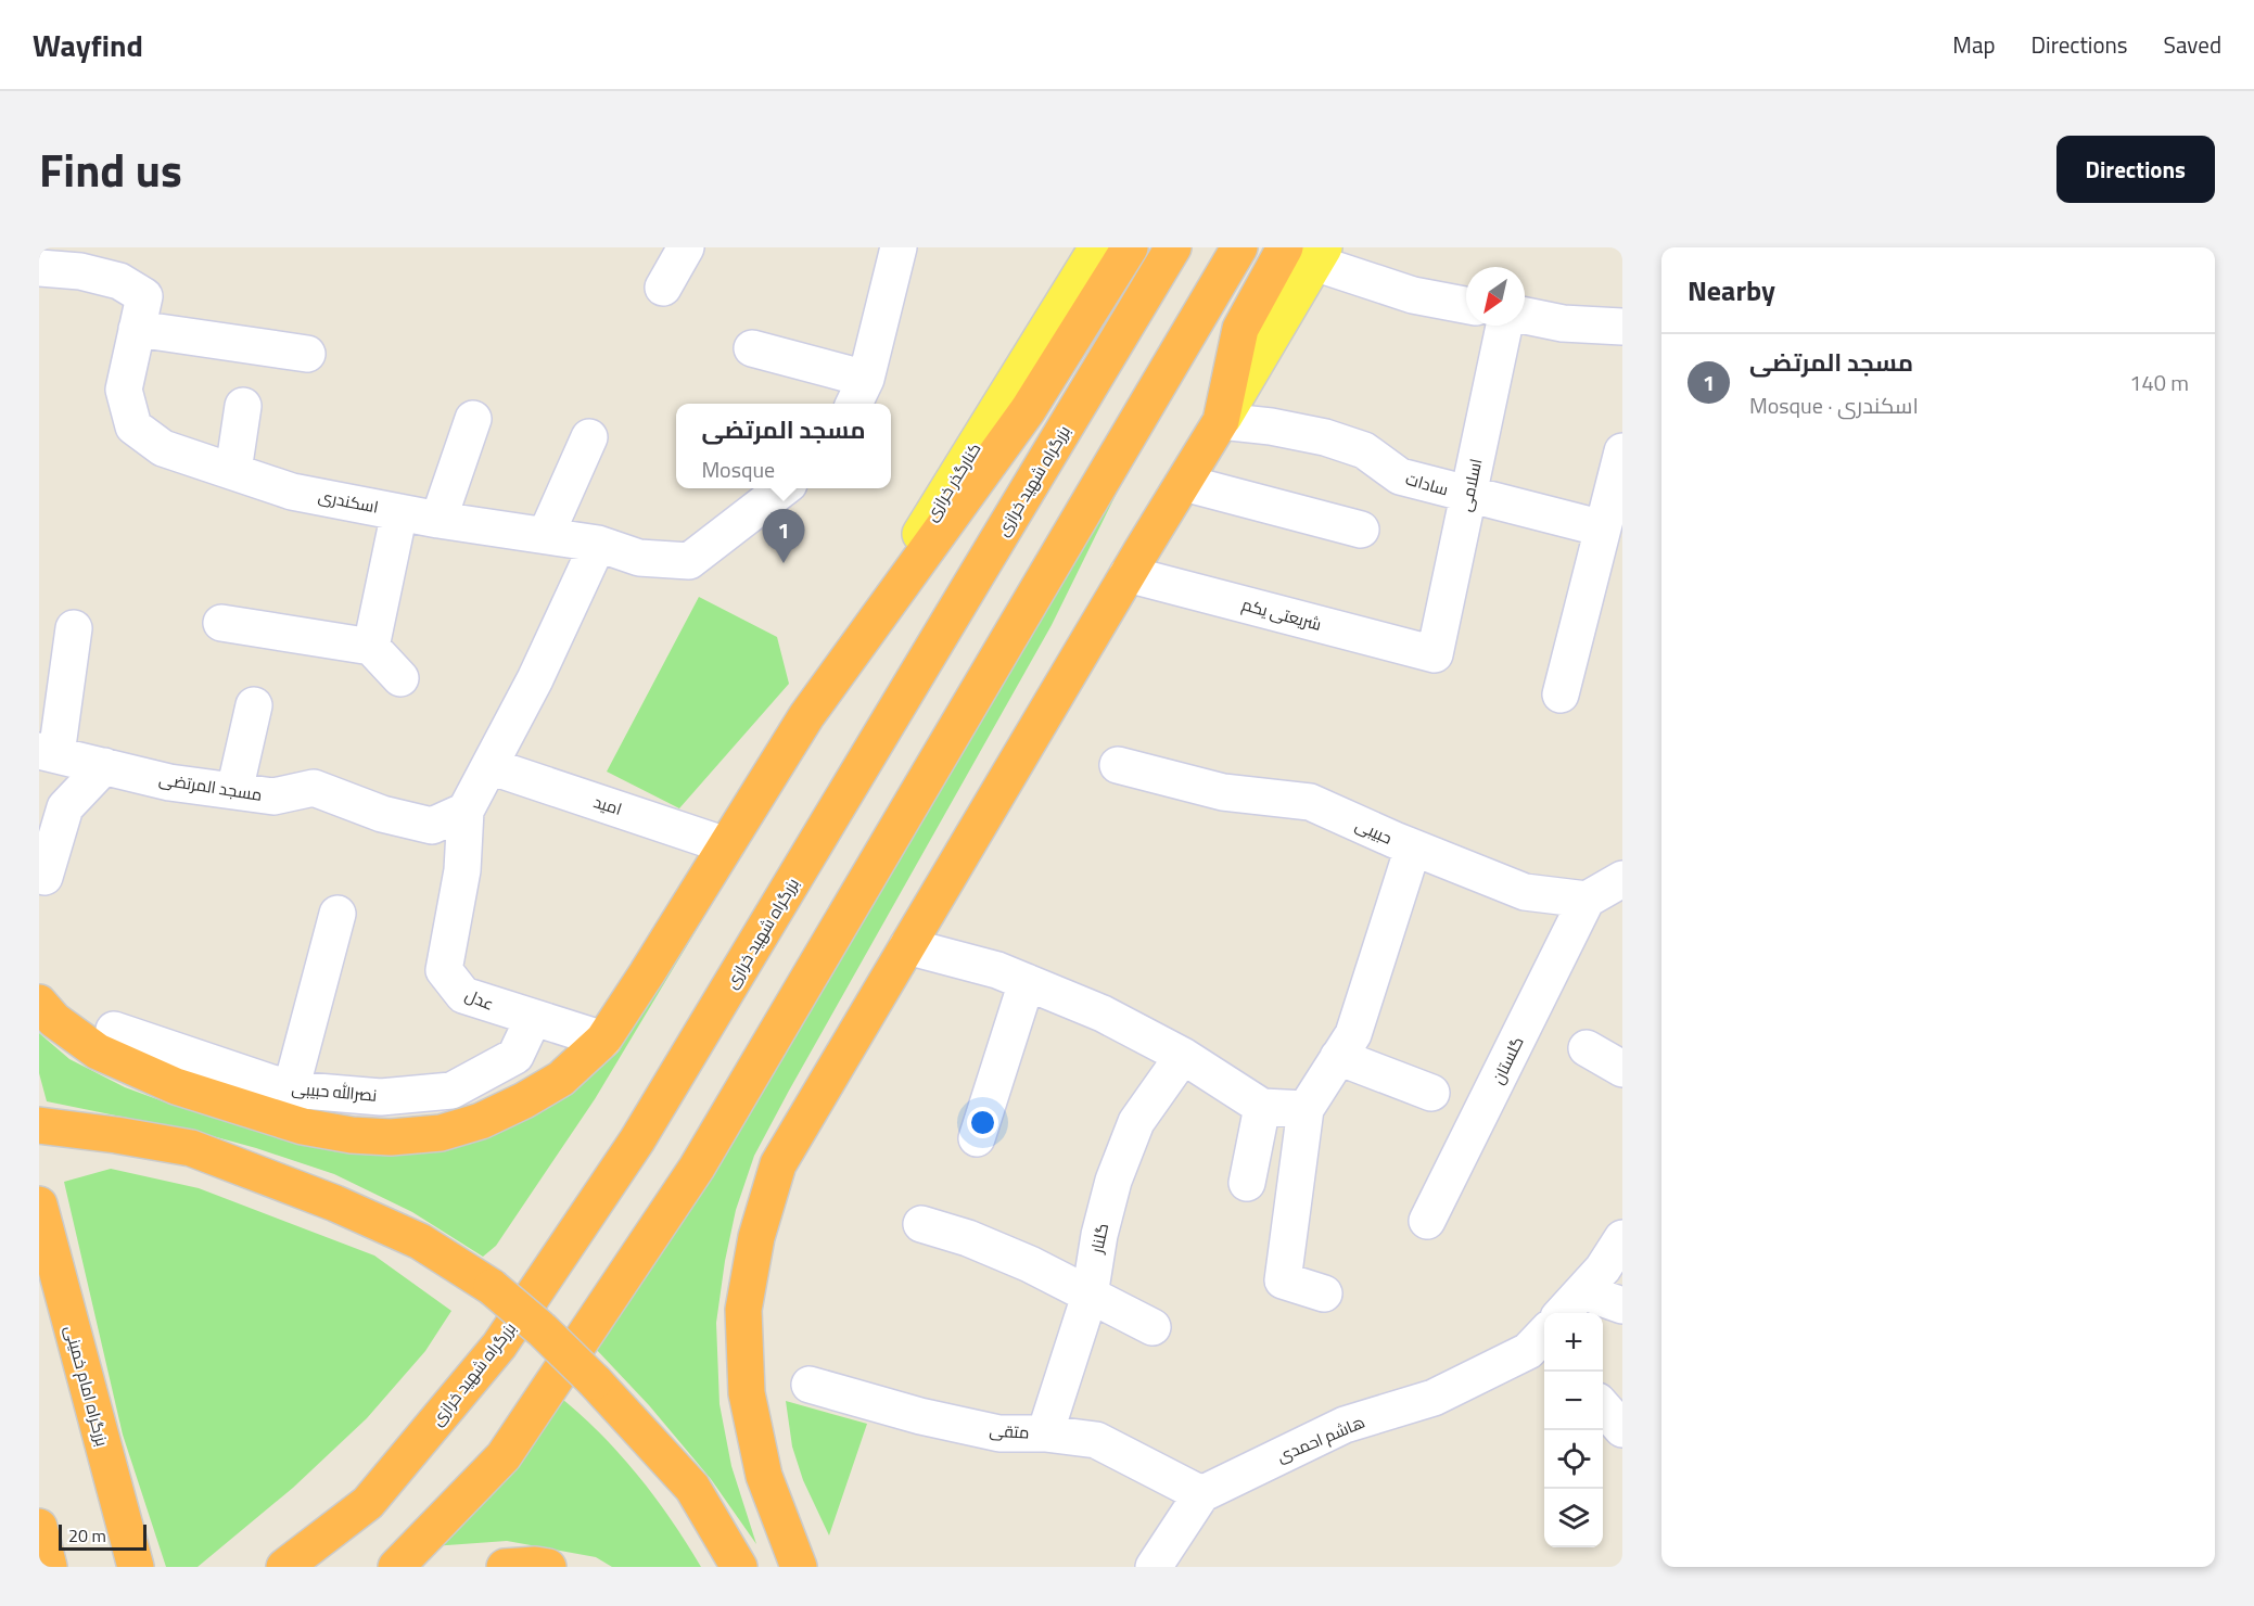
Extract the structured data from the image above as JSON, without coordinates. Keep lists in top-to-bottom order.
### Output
{
  "streets": {
    "highway": ["بزرگراه شهید خرازی", "بزرگراه امام خمینی"],
    "main road": ["کنارگذر خرازی"],
    "street": [
      "سادات",
      "اسلامی",
      "اسکندری",
      "شریعتی یکم",
      "مسجد المرتضی",
      "امید",
      "حبیبی",
      "عدل",
      "گلستان",
      "نصرالله حبیبی",
      "گلنار",
      "متقی",
      "هاشم احمدی"
    ]
  },
  "crossings": [
    ["سادات", "اسلامی"],
    ["اسلامی", "شریعتی یکم"],
    ["مسجد المرتضی", "عدل"],
    ["حبیبی", "گلستان"],
    ["عدل", "نصرالله حبیبی"],
    ["گلنار", "متقی"],
    ["متقی", "هاشم احمدی"]
  ],
  "scale_bar": "20 m",
  "north": "bottom left",
  "page": {
    "header": "Wayfind",
    "nav": ["Map", "Directions", "Saved"],
    "title": "Find us",
    "buttons": "Directions",
    "heading": "Nearby",
    "list": [
      {
        "mark": "1",
        "name": "مسجد المرتضی",
        "note": "Mosque · اسکندری",
        "value": "140 m"
      }
    ],
    "popup": ["مسجد المرتضی", "Mosque"],
    "pins": "1",
    "map_buttons": ["+", "−"],
    "scale": "20 m"
  }
}
